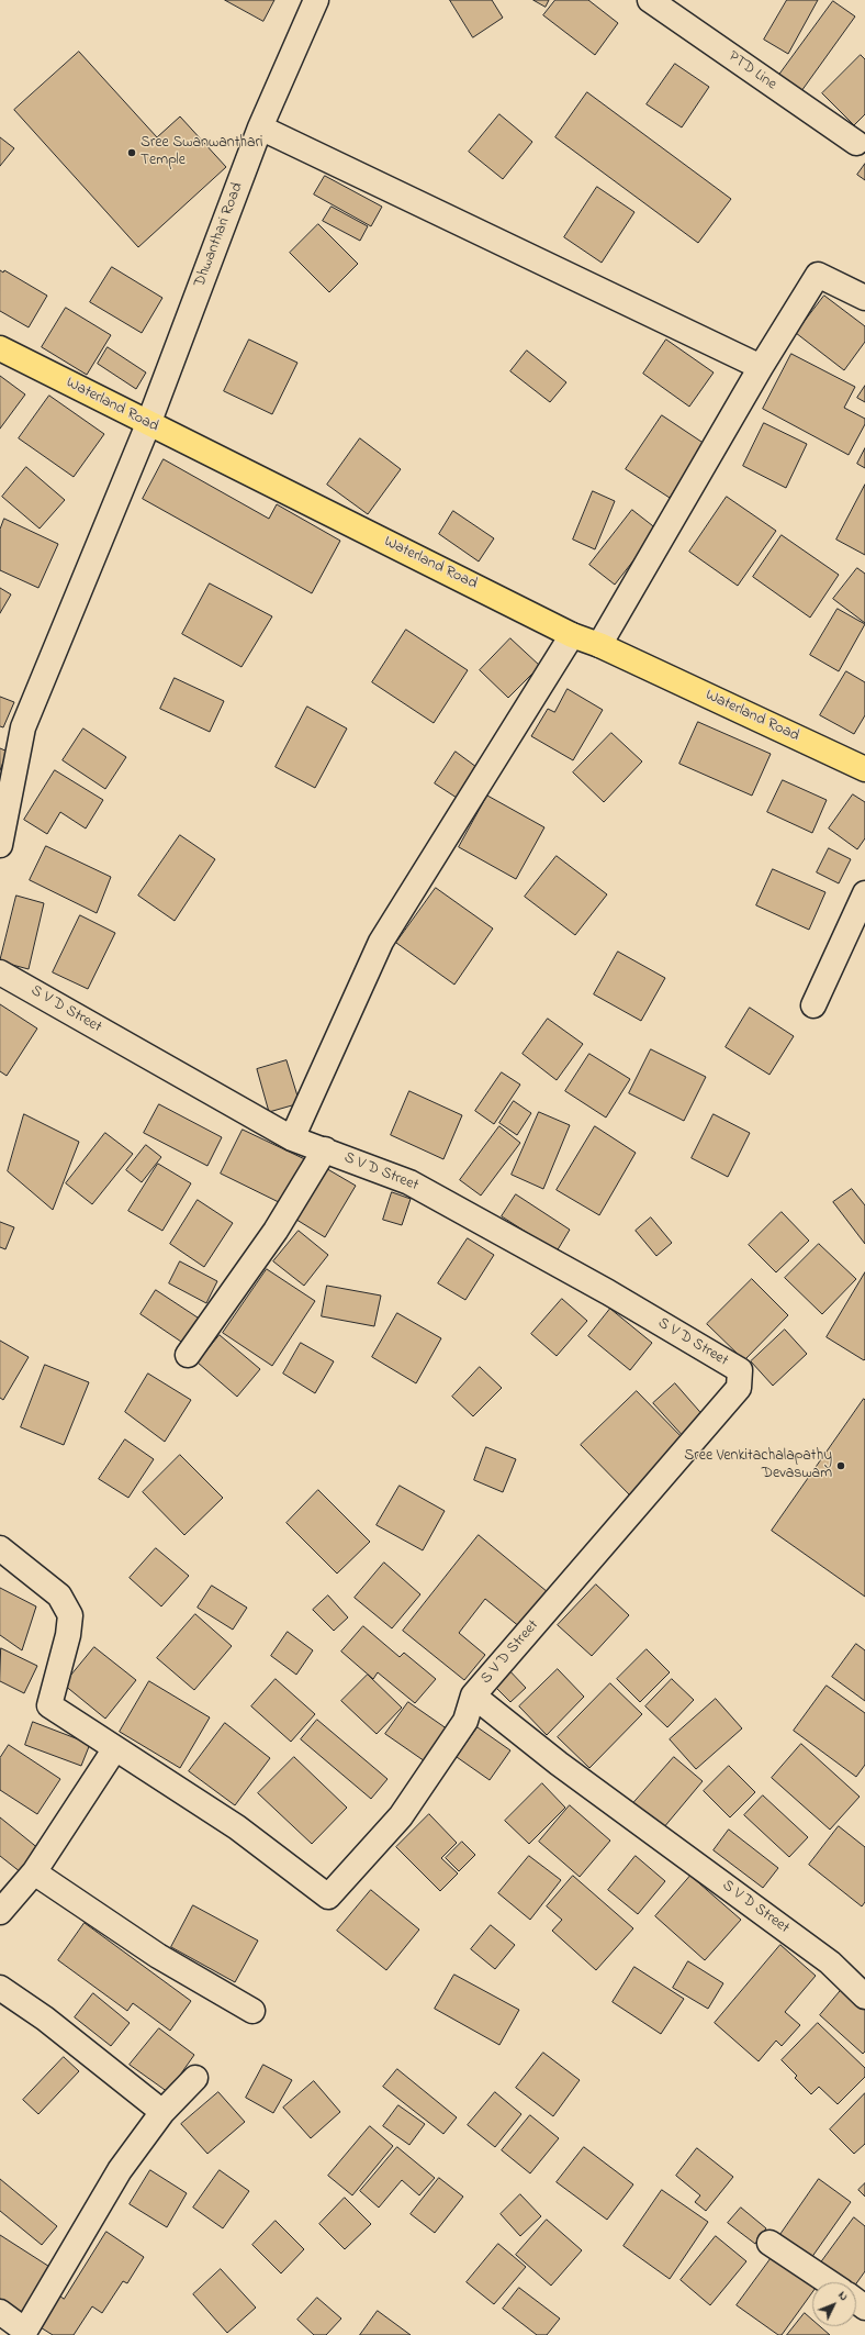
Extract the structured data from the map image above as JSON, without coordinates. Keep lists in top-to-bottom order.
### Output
{
  "streets": {
    "main road": ["Waterland Road"],
    "street": ["PTD Line", "Dhwanthari Road", "S V D Street"]
  },
  "crossings": [
    ["Dhwanthari Road", "Waterland Road"]
  ],
  "places": ["Sree Swanwanthari Temple", "Sree Venkitachalapathy Devaswam"],
  "north": "top right"
}
